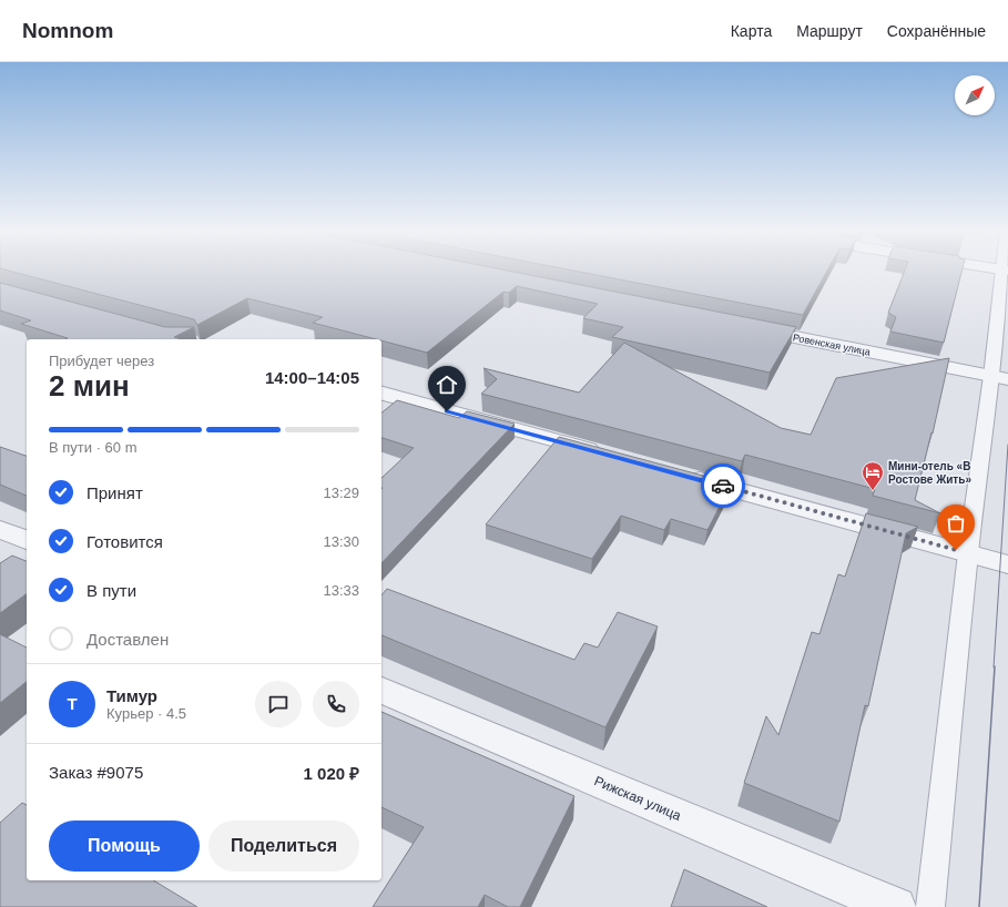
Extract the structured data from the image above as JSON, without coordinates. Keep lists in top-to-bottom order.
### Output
{
  "streets": {
    "street": ["Ровенская улица", "Рижская улица"]
  },
  "places": {
    "hotel": ["Мини-отель «В Ростове Жить»"]
  },
  "north": "top right",
  "page": {
    "header": "Nomnom",
    "nav": ["Карта", "Маршрут", "Сохранённые"],
    "heading": ["2 мин", "Прибудет через", "14:00–14:05"],
    "panel": [
      "Тимур",
      "Курьер · 4.5",
      "Заказ #9075",
      "1 020 ₽"
    ],
    "bar": "В пути · 60 m",
    "list": [
      ["Принят", "13:29"],
      ["Готовится", "13:30"],
      ["В пути", "13:33"],
      "Доставлен"
    ],
    "round": "Т",
    "buttons": ["Помощь", "Поделиться"]
  }
}
